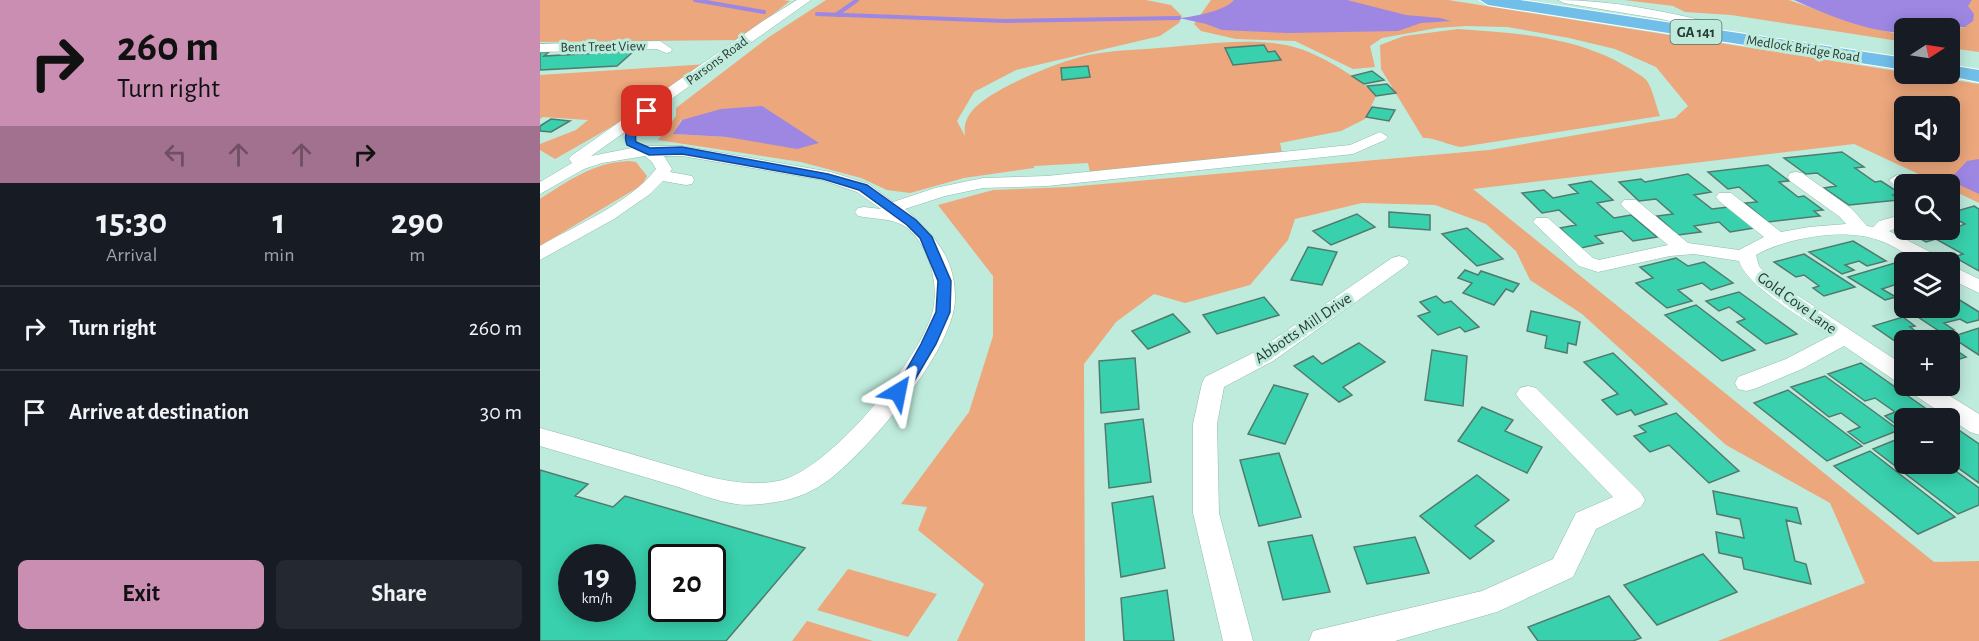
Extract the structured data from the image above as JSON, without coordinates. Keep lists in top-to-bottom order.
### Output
{
  "streets": {
    "highway": ["GA 141", "Medlock Bridge Road"],
    "street": [
      "Bent Treet View",
      "Parsons Road",
      "Gold Cove Lane",
      "Abbotts Mill Drive"
    ]
  },
  "north": "right",
  "page": {
    "turn": ["260 m", "Turn right"],
    "map_buttons": ["+", "−"],
    "eta": [
      "15:30",
      "Arrival",
      "1",
      "min",
      "290",
      "m"
    ],
    "list": [
      {
        "name": "Turn right",
        "value": "260 m"
      },
      {
        "name": "Arrive at destination",
        "value": "30 m"
      }
    ],
    "speed": "19 km/h",
    "limit": "20",
    "buttons": ["Exit", "Share"]
  }
}
